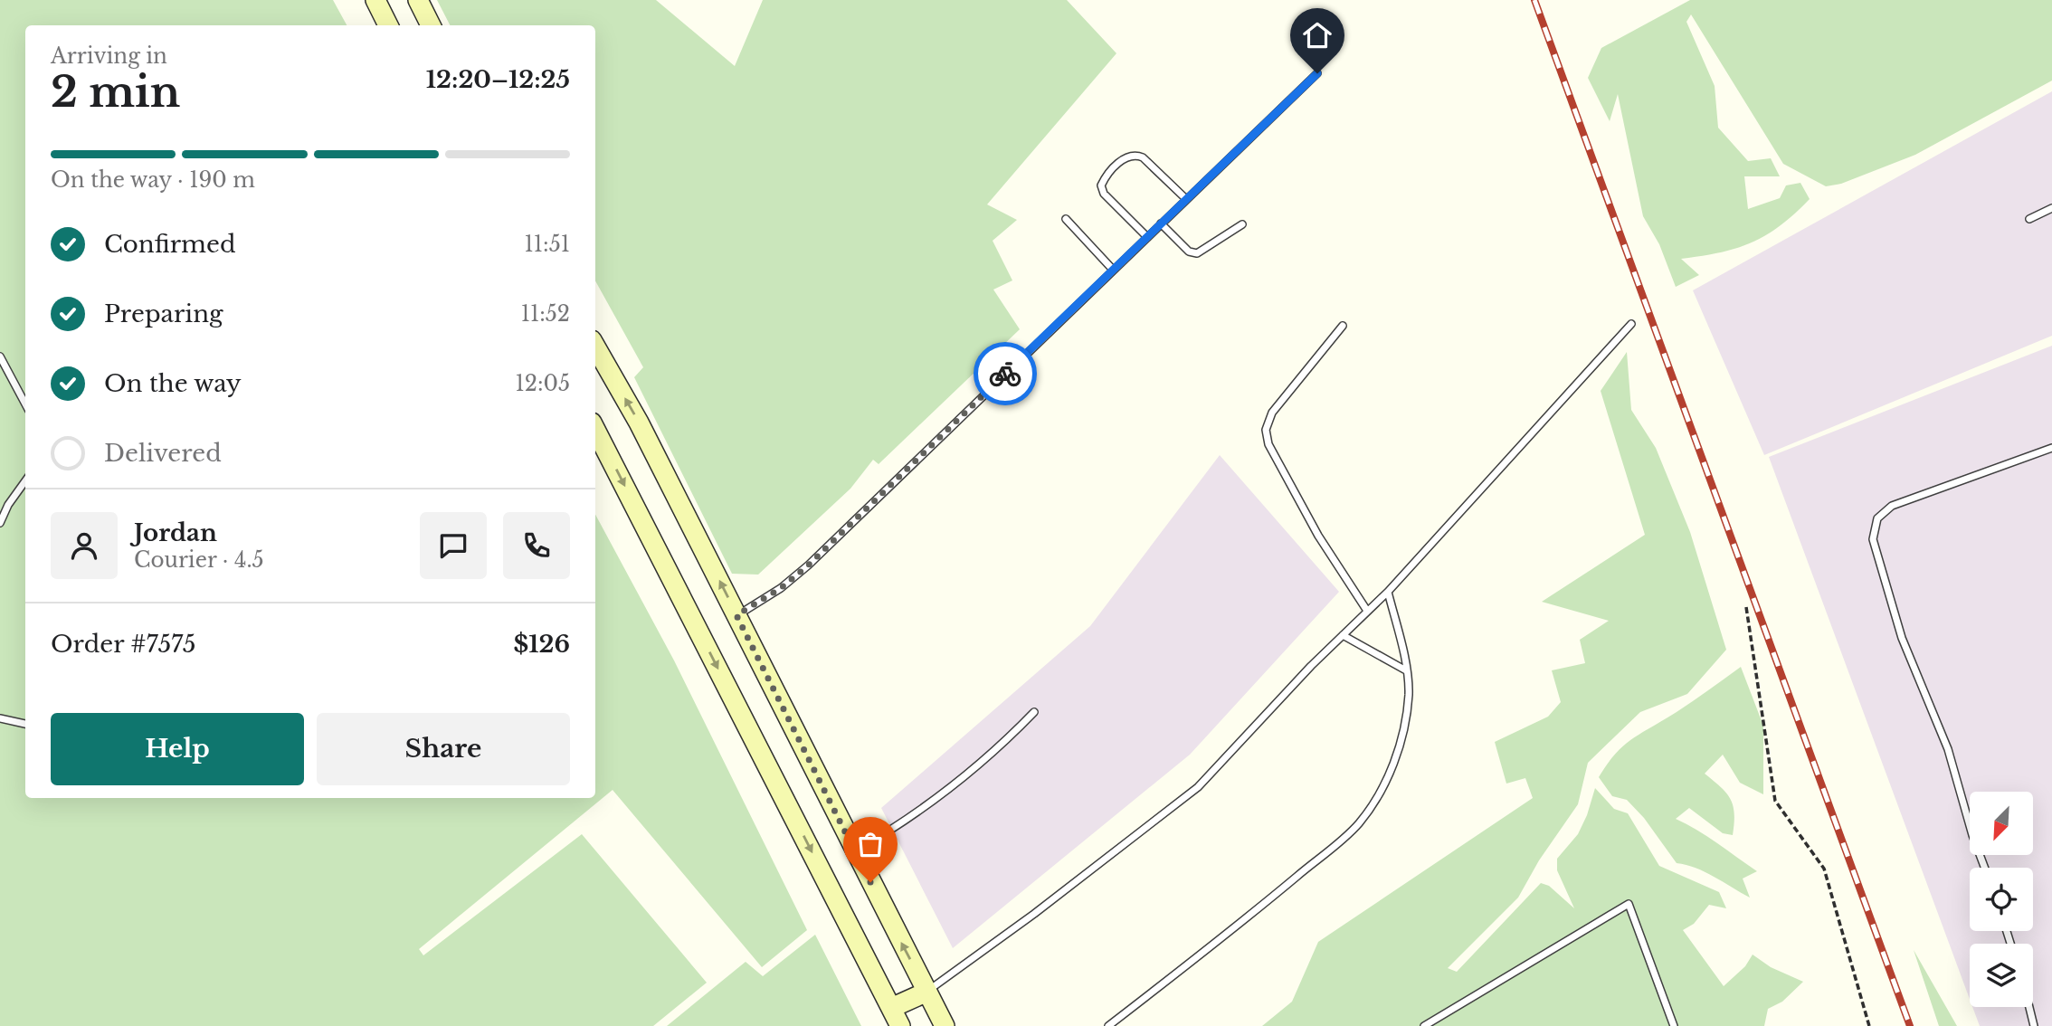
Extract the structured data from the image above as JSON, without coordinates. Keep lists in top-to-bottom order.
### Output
{
  "north": "bottom left",
  "page": {
    "heading": ["2 min", "Arriving in", "12:20–12:25"],
    "panel": [
      "Jordan",
      "Courier · 4.5",
      "Order #7575",
      "$126"
    ],
    "bar": "On the way · 190 m",
    "list": [
      ["Confirmed", "11:51"],
      ["Preparing", "11:52"],
      ["On the way", "12:05"],
      "Delivered"
    ],
    "buttons": ["Help", "Share"]
  }
}
